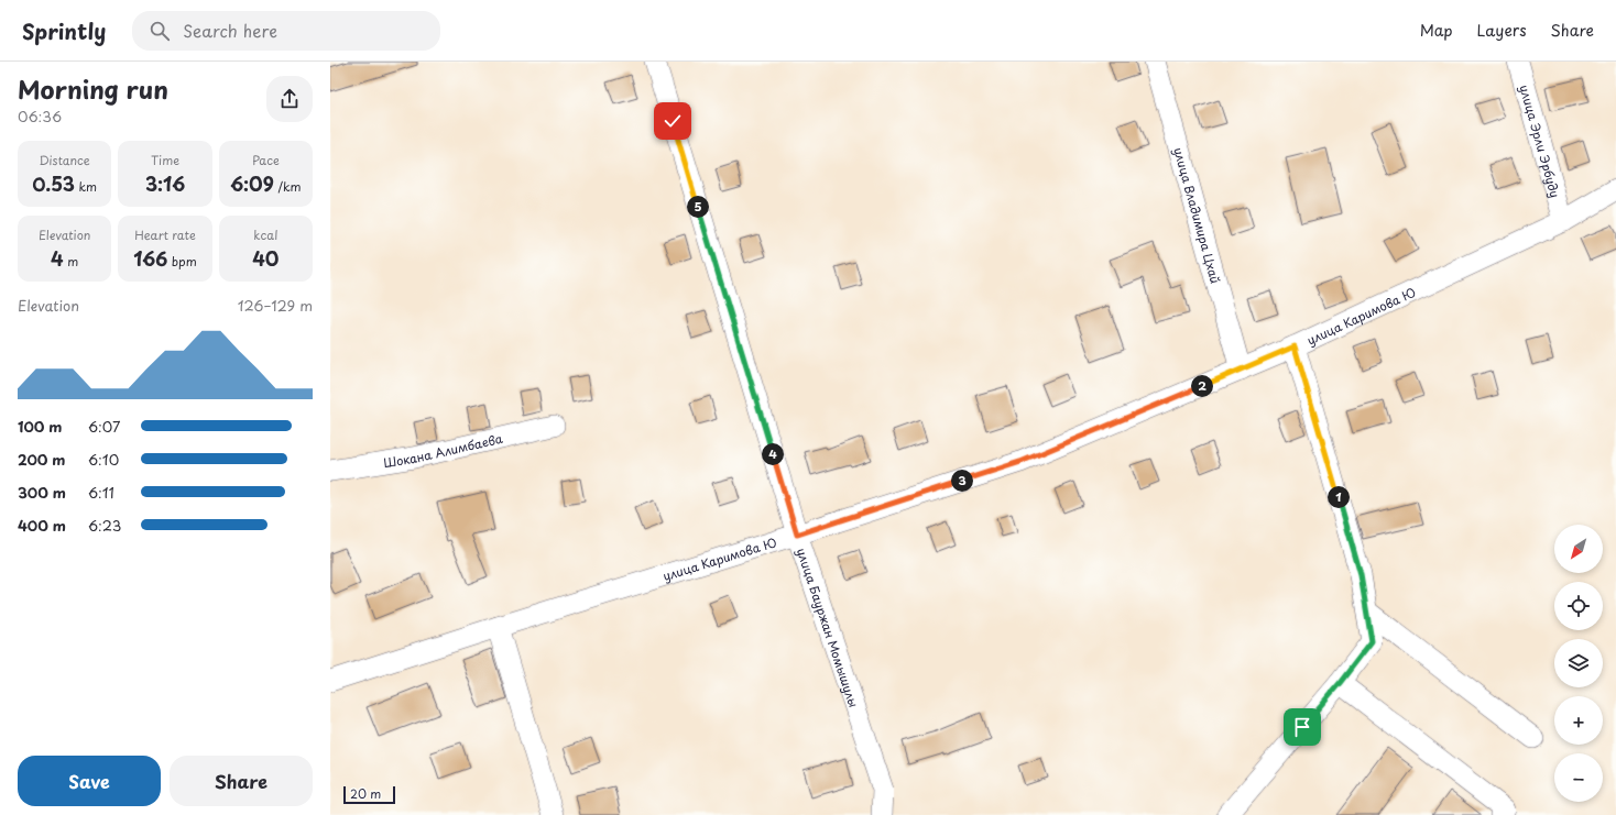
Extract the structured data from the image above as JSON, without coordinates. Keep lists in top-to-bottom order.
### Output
{
  "streets": {
    "street": [
      "улица Эрли Эрбуду",
      "улица Владимира Цхай",
      "улица Каримова Ю",
      "Шокана Алимбаева",
      "улица Бауржан Момышулы"
    ]
  },
  "crossings": [
    ["улица Эрли Эрбуду", "улица Каримова Ю"],
    ["улица Владимира Цхай", "улица Каримова Ю"],
    ["улица Каримова Ю", "улица Бауржан Момышулы"]
  ],
  "scale_bar": "20 m",
  "north": "bottom left",
  "page": {
    "header": "Sprintly",
    "search": "Search here",
    "nav": ["Map", "Layers", "Share"],
    "heading": ["Morning run", "06:36"],
    "stats": [
      ["Distance", "0.53 km"],
      ["Time", "3:16"],
      ["Pace", "6:09 /km"],
      ["Elevation", "4 m"],
      ["Heart rate", "166 bpm"],
      ["kcal", "40"]
    ],
    "pins": [
      "5",
      "2",
      "4",
      "3",
      "1"
    ],
    "chart": ["Elevation", "126–129 m"],
    "list": [
      {
        "name": "100 m",
        "note": "6:07"
      },
      {
        "name": "200 m",
        "note": "6:10"
      },
      {
        "name": "300 m",
        "note": "6:11"
      },
      {
        "name": "400 m",
        "note": "6:23"
      }
    ],
    "map_buttons": ["+", "−"],
    "buttons": ["Save", "Share"],
    "scale": "20 m"
  }
}
